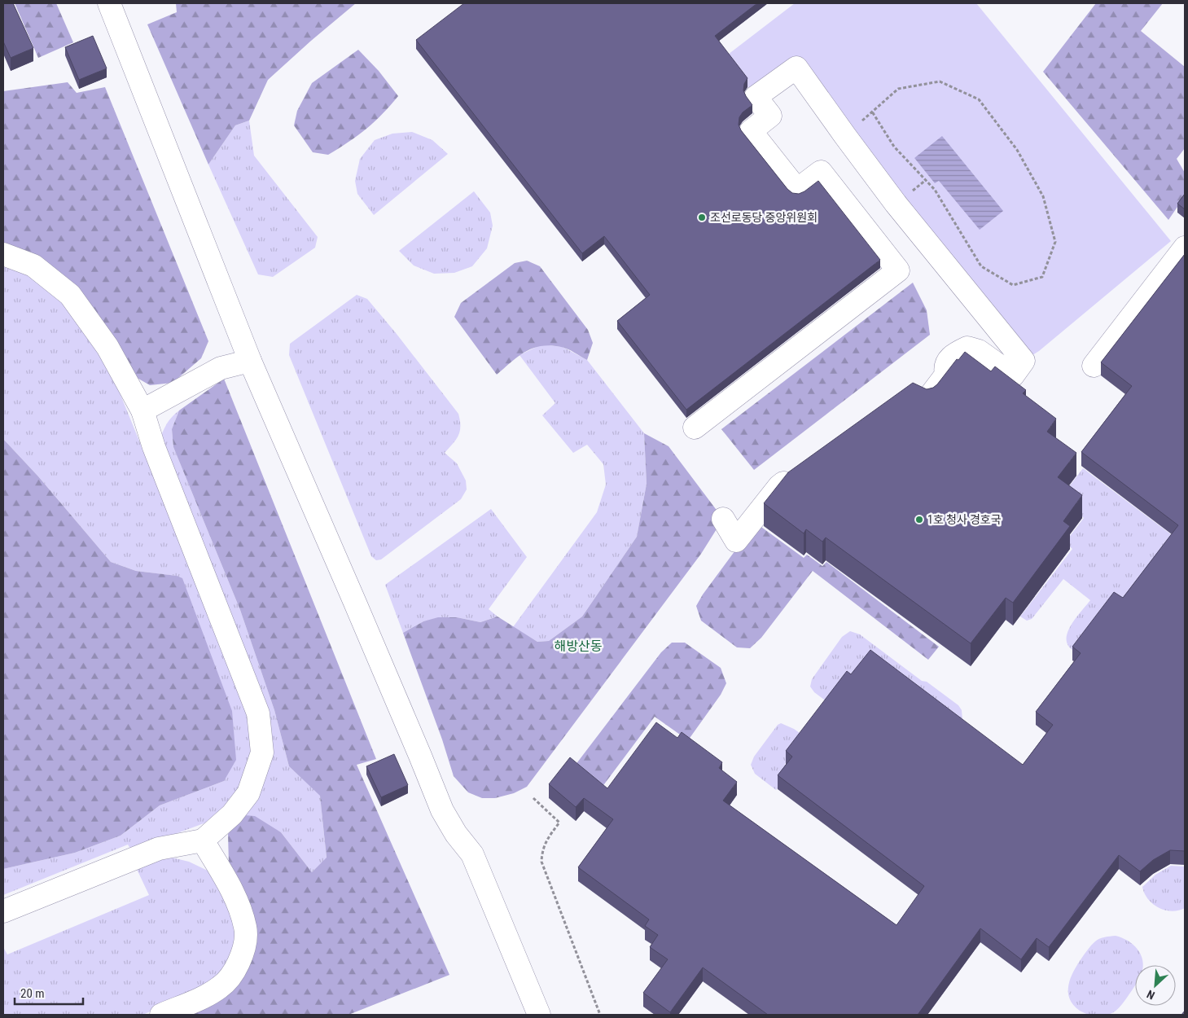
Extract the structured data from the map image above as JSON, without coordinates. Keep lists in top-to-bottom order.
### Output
{
  "districts": ["해방산동"],
  "places": ["조선로동당 중앙위원회", "1호 청사 경호국"],
  "scale_bar": "20 m",
  "north": "bottom left"
}
